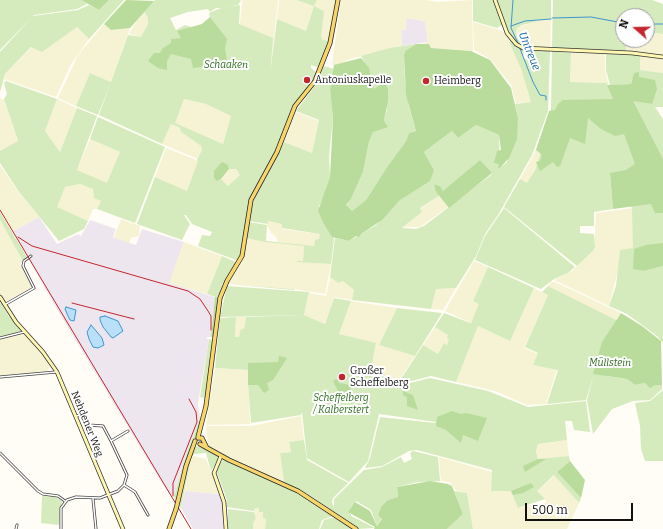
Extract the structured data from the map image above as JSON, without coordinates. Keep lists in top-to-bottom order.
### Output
{
  "streets": {
    "street": ["Nehdener Weg"]
  },
  "water": ["Untreue"],
  "parks": ["Schaaken", "Müllstein", "Scheffelberg / Kalberstert"],
  "places": ["Antoniuskapelle", "Heimberg", "Großer Scheffelberg"],
  "scale_bar": "500 m",
  "north": "left"
}
